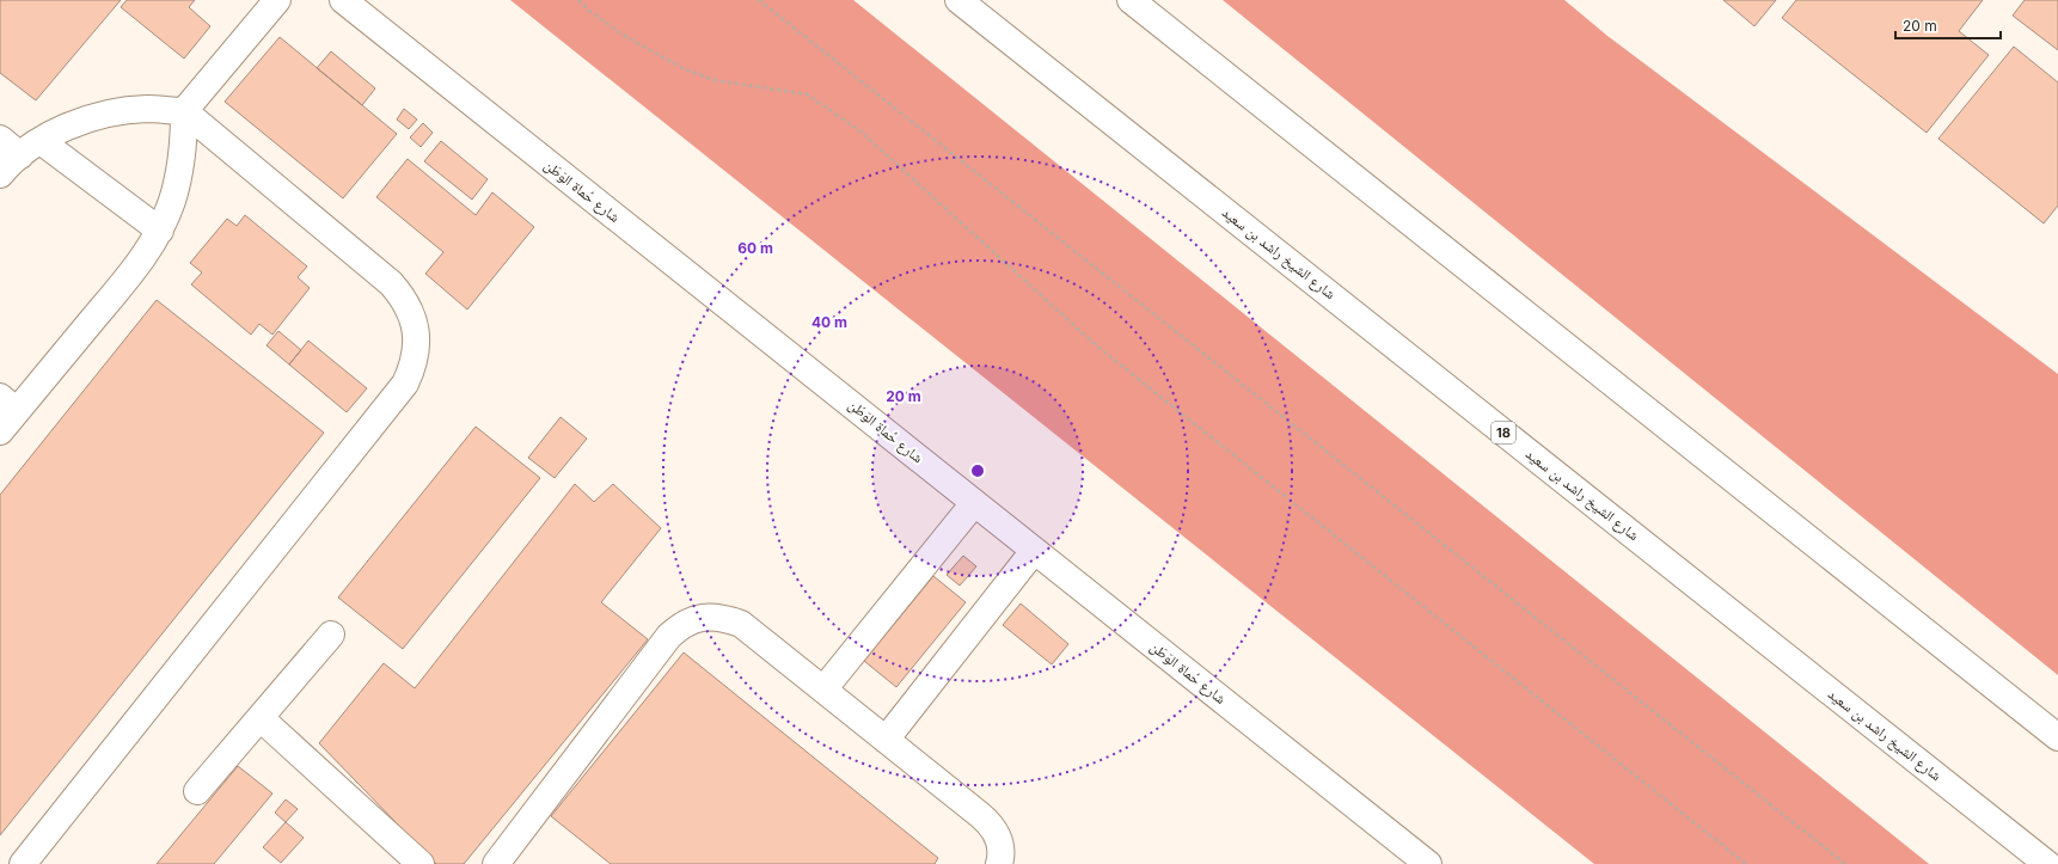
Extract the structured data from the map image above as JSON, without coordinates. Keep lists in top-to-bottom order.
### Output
{
  "streets": {
    "main road": ["شارع حُماة الوَطَن", "شارع الشيخ راشد بن سعيد", "18"]
  },
  "scale_bar": "20 m",
  "rings": ["60 m", "40 m", "20 m"]
}
